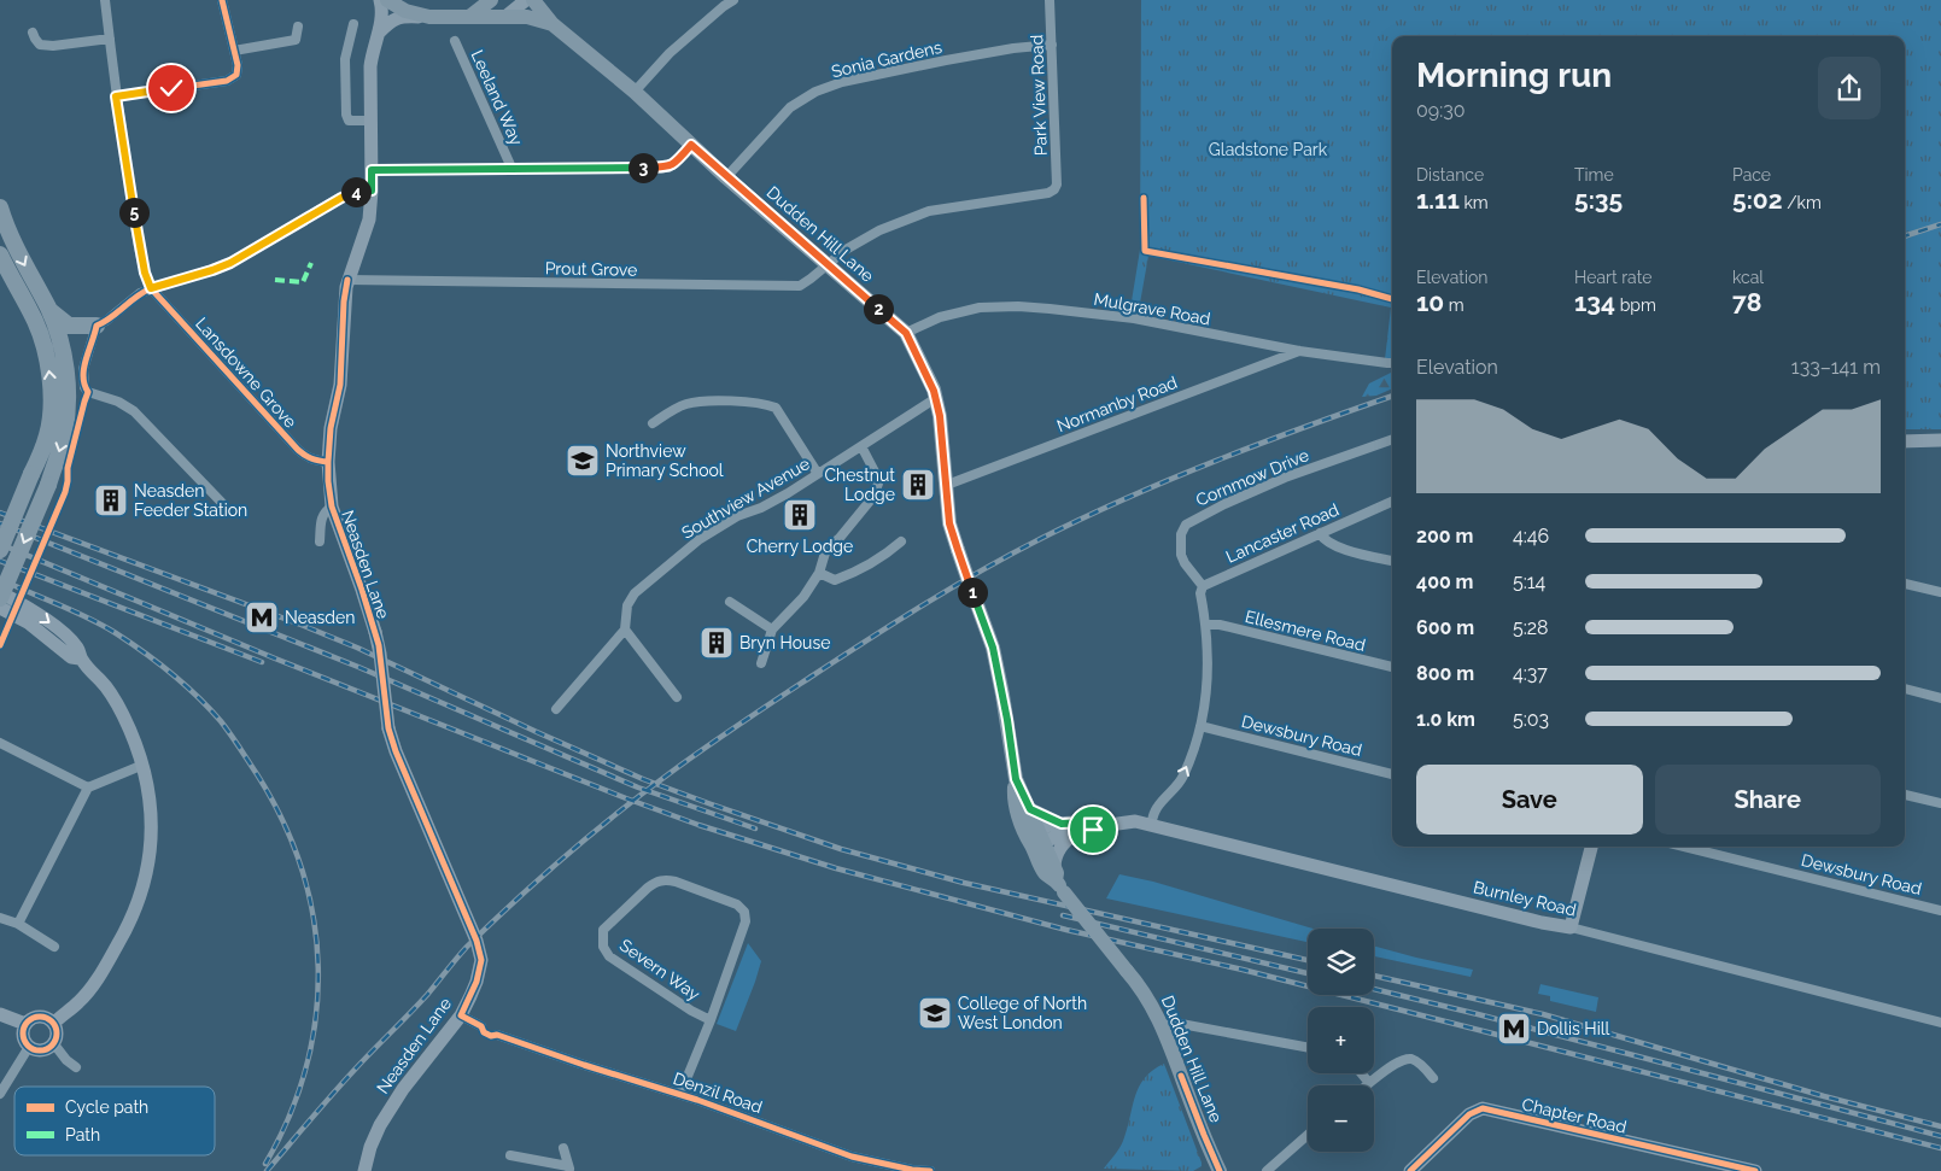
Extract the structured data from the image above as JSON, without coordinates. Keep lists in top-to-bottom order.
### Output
{
  "streets": {
    "main road": [
      "Dudden Hill Lane",
      "Neasden Lane",
      "Burnley Road",
      "Chapter Road"
    ],
    "street": [
      "Sonia Gardens",
      "Park View Road",
      "Leeland Way",
      "Prout Grove",
      "Mulgrave Road",
      "Lansdowne Grove",
      "Normanby Road",
      "Cornmow Drive",
      "Southview Avenue",
      "Lancaster Road",
      "Ellesmere Road",
      "Dewsbury Road",
      "Severn Way",
      "Denzil Road"
    ]
  },
  "crossings": [
    ["Sonia Gardens", "Park View Road"],
    ["Sonia Gardens", "Dudden Hill Lane"],
    ["Park View Road", "Prout Grove"],
    ["Dudden Hill Lane", "Prout Grove"],
    ["Dudden Hill Lane", "Mulgrave Road"],
    ["Dudden Hill Lane", "Normanby Road"],
    ["Dudden Hill Lane", "Southview Avenue"],
    ["Dudden Hill Lane", "Burnley Road"],
    ["Prout Grove", "Neasden Lane"],
    ["Mulgrave Road", "Normanby Road"],
    ["Lansdowne Grove", "Neasden Lane"],
    ["Cornmow Drive", "Lancaster Road"]
  ],
  "parks": ["Gladstone Park"],
  "places": {
    "school or university": ["Northview Primary School", "College of North West London"],
    "building": [
      "Chestnut Lodge",
      "Neasden Feeder Station",
      "Cherry Lodge",
      "Bryn House"
    ],
    "metro station": ["Neasden", "Dollis Hill"]
  },
  "legend": ["Cycle path", "Path"],
  "page": {
    "heading": ["Morning run", "09:30"],
    "stats": [
      ["Distance", "1.11 km"],
      ["Time", "5:35"],
      ["Pace", "5:02 /km"],
      ["Elevation", "10 m"],
      ["Heart rate", "134 bpm"],
      ["kcal", "78"]
    ],
    "pins": [
      "3",
      "4",
      "5",
      "2",
      "1"
    ],
    "chart": ["Elevation", "133–141 m"],
    "list": [
      {
        "name": "200 m",
        "note": "4:46"
      },
      {
        "name": "400 m",
        "note": "5:14"
      },
      {
        "name": "600 m",
        "note": "5:28"
      },
      {
        "name": "800 m",
        "note": "4:37"
      },
      {
        "name": "1.0 km",
        "note": "5:03"
      }
    ],
    "buttons": ["Save", "Share"],
    "map_buttons": ["+", "−"]
  }
}
